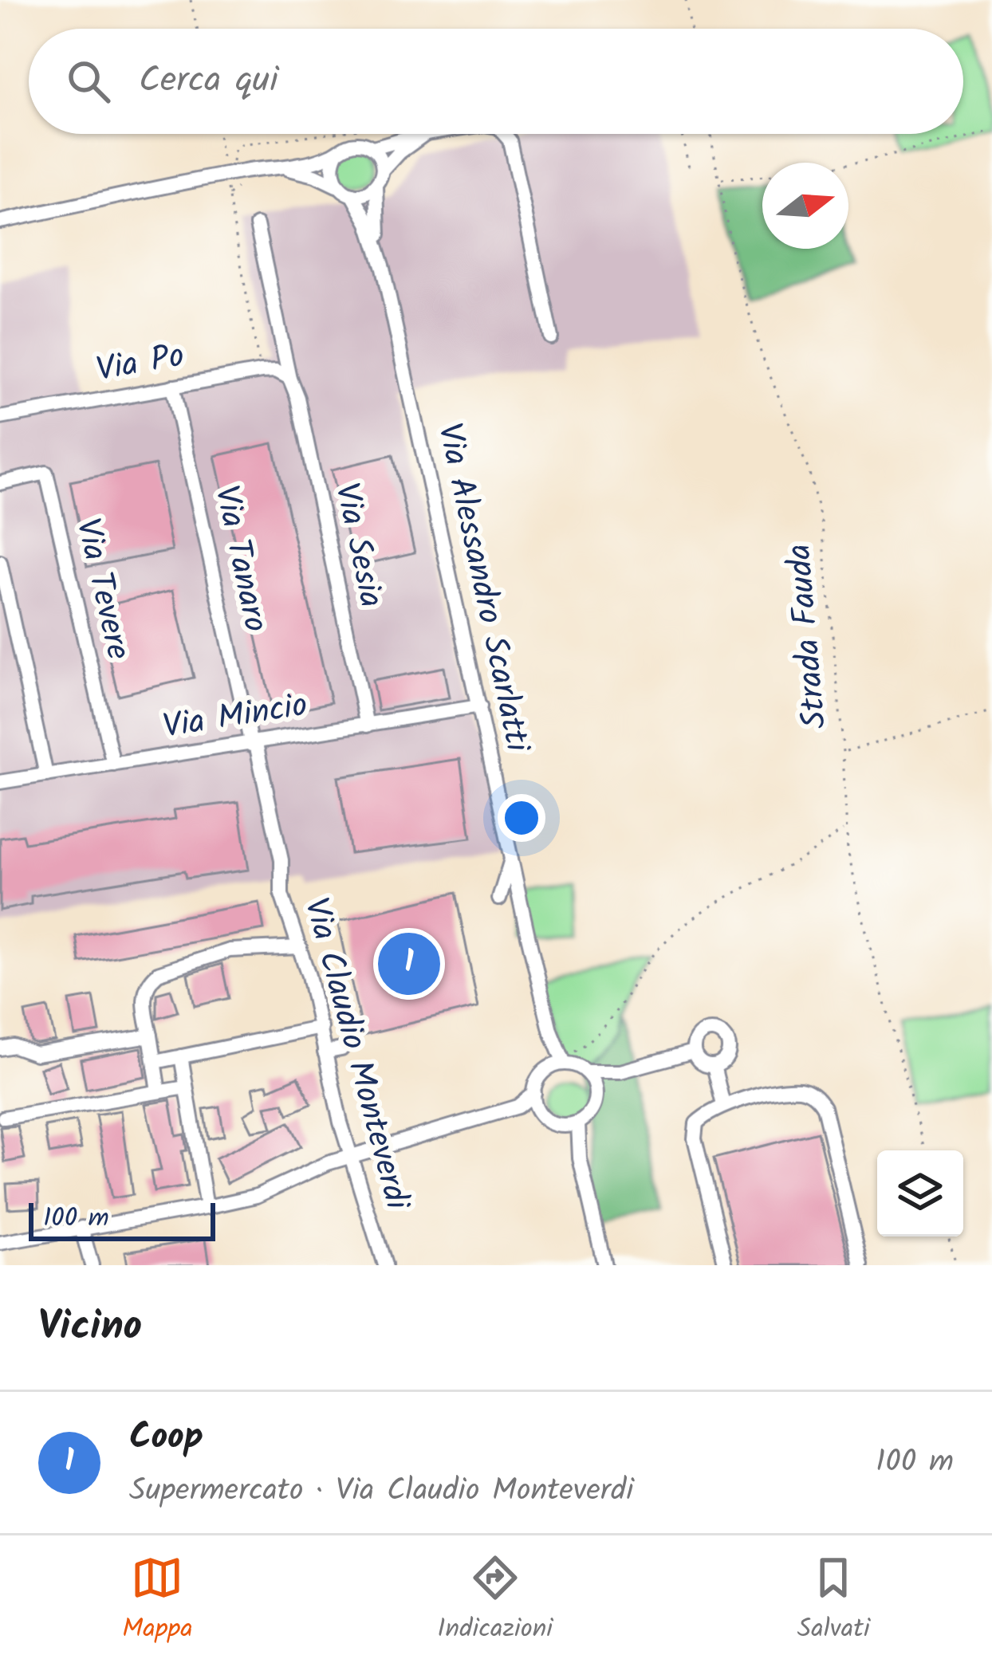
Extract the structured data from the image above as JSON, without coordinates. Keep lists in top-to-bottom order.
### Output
{
  "streets": {
    "street": [
      "Via Po",
      "Via Sesia",
      "Via Tanaro",
      "Via Alessandro Scarlatti",
      "Via Tevere",
      "Via Mincio",
      "Via Claudio Monteverdi"
    ],
    "path": ["Strada Fauda"]
  },
  "crossings": [
    ["Via Po", "Via Sesia"],
    ["Via Po", "Via Tanaro"],
    ["Via Sesia", "Via Mincio"],
    ["Via Tanaro", "Via Mincio"],
    ["Via Tanaro", "Via Claudio Monteverdi"],
    ["Via Alessandro Scarlatti", "Via Mincio"],
    ["Via Tevere", "Via Mincio"],
    ["Via Mincio", "Via Claudio Monteverdi"]
  ],
  "scale_bar": "100 m",
  "north": "right",
  "page": {
    "search": "Cerca qui",
    "pins": "1",
    "scale": "100 m",
    "heading": "Vicino",
    "list": [
      {
        "mark": "1",
        "name": "Coop",
        "note": "Supermercato · Via Claudio Monteverdi",
        "value": "100 m"
      }
    ],
    "nav": ["Mappa", "Indicazioni", "Salvati"]
  }
}
